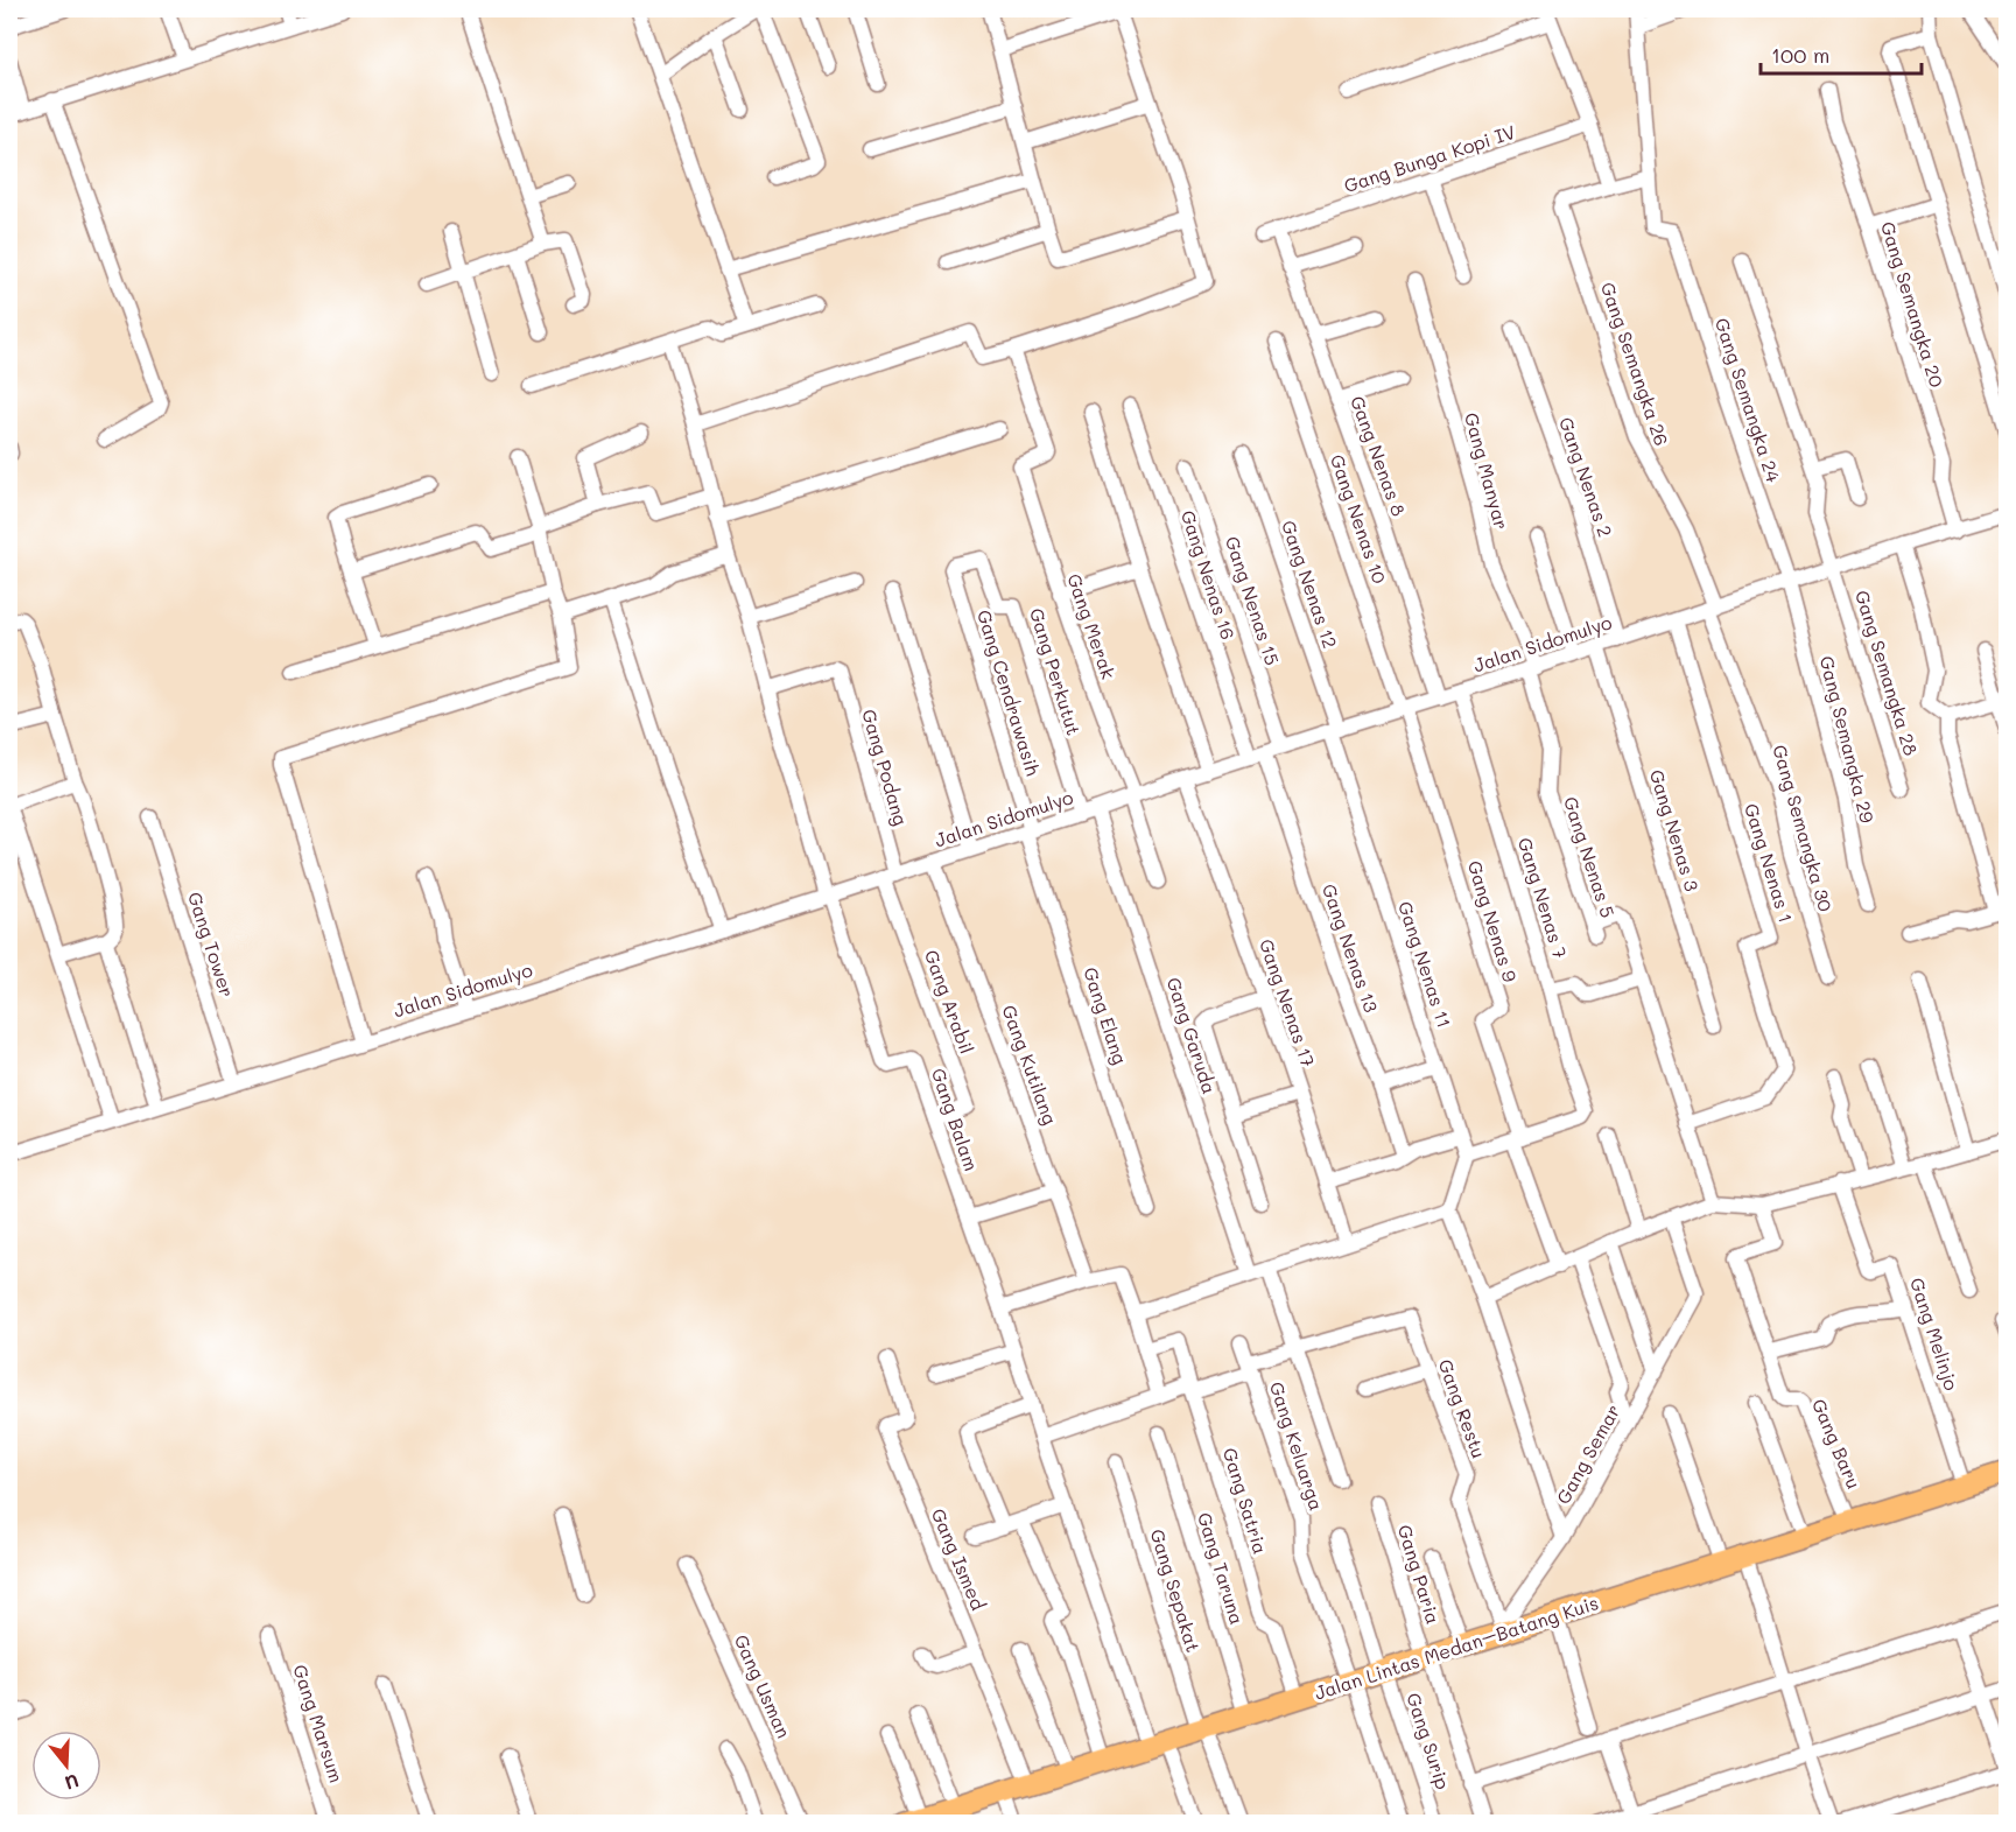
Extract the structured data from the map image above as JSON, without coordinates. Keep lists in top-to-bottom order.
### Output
{
  "streets": {
    "highway": ["Jalan Lintas Medan–Batang Kuis"],
    "street": [
      "Gang Bunga Kopi IV",
      "Gang Semangka 20",
      "Gang Semangka 26",
      "Gang Semangka 24",
      "Gang Nenas 8",
      "Gang Manyar",
      "Gang Nenas 2",
      "Gang Nenas 10",
      "Gang Nenas 16",
      "Gang Nenas 12",
      "Gang Nenas 15",
      "Gang Merak",
      "Jalan Sidomulyo",
      "Gang Perkutut",
      "Gang Semangka 28",
      "Gang Cendrawasih",
      "Gang Semangka 29",
      "Gang Podang",
      "Gang Semangka 30",
      "Gang Nenas 3",
      "Gang Nenas 5",
      "Gang Nenas 1",
      "Gang Nenas 7",
      "Gang Nenas 9",
      "Gang Tower",
      "Gang Nenas 13",
      "Gang Nenas 11",
      "Gang Arabil",
      "Gang Nenas 17",
      "Gang Elang",
      "Gang Garuda",
      "Gang Kutilang",
      "Gang Balam",
      "Gang Melinjo",
      "Gang Restu",
      "Gang Baru",
      "Gang Keluarga",
      "Gang Semar",
      "Gang Satria",
      "Gang Ismed",
      "Gang Taruna",
      "Gang Paria",
      "Gang Sepakat",
      "Gang Usman",
      "Gang Marsum",
      "Gang Surip"
    ]
  },
  "crossings": [
    ["Gang Bunga Kopi IV", "Gang Nenas 8"],
    ["Gang Semangka 20", "Jalan Sidomulyo"],
    ["Gang Semangka 26", "Jalan Sidomulyo"],
    ["Gang Semangka 26", "Gang Semangka 30"],
    ["Gang Semangka 24", "Jalan Sidomulyo"],
    ["Gang Semangka 24", "Gang Semangka 29"],
    ["Gang Nenas 8", "Jalan Sidomulyo"],
    ["Gang Manyar", "Jalan Sidomulyo"],
    ["Gang Manyar", "Gang Nenas 5"],
    ["Gang Nenas 2", "Jalan Sidomulyo"],
    ["Gang Nenas 10", "Jalan Sidomulyo"],
    ["Gang Nenas 10", "Gang Nenas 9"],
    ["Gang Nenas 16", "Jalan Sidomulyo"],
    ["Gang Nenas 16", "Gang Nenas 13"],
    ["Gang Nenas 12", "Jalan Sidomulyo"],
    ["Gang Nenas 12", "Gang Nenas 11"],
    ["Gang Nenas 15", "Jalan Sidomulyo"],
    ["Gang Merak", "Jalan Sidomulyo"],
    ["Jalan Sidomulyo", "Gang Perkutut"],
    ["Jalan Sidomulyo", "Gang Semangka 28"],
    ["Jalan Sidomulyo", "Gang Cendrawasih"],
    ["Jalan Sidomulyo", "Gang Semangka 29"],
    ["Jalan Sidomulyo", "Gang Podang"],
    ["Jalan Sidomulyo", "Gang Semangka 30"],
    ["Jalan Sidomulyo", "Gang Nenas 3"],
    ["Jalan Sidomulyo", "Gang Nenas 5"],
    ["Jalan Sidomulyo", "Gang Nenas 1"],
    ["Jalan Sidomulyo", "Gang Nenas 7"],
    ["Jalan Sidomulyo", "Gang Nenas 9"],
    ["Jalan Sidomulyo", "Gang Tower"],
    ["Jalan Sidomulyo", "Gang Nenas 13"],
    ["Jalan Sidomulyo", "Gang Nenas 11"],
    ["Jalan Sidomulyo", "Gang Arabil"],
    ["Jalan Sidomulyo", "Gang Nenas 17"],
    ["Jalan Sidomulyo", "Gang Elang"],
    ["Jalan Sidomulyo", "Gang Garuda"],
    ["Jalan Sidomulyo", "Gang Kutilang"],
    ["Jalan Sidomulyo", "Gang Balam"],
    ["Gang Perkutut", "Gang Cendrawasih"],
    ["Gang Cendrawasih", "Gang Elang"],
    ["Gang Podang", "Gang Arabil"],
    ["Gang Nenas 7", "Gang Nenas 9"],
    ["Gang Arabil", "Gang Balam"],
    ["Gang Balam", "Jalan Lintas Medan–Batang Kuis"],
    ["Gang Melinjo", "Jalan Lintas Medan–Batang Kuis"],
    ["Gang Restu", "Gang Semar"],
    ["Gang Restu", "Jalan Lintas Medan–Batang Kuis"],
    ["Gang Baru", "Jalan Lintas Medan–Batang Kuis"],
    ["Gang Keluarga", "Jalan Lintas Medan–Batang Kuis"],
    ["Gang Semar", "Jalan Lintas Medan–Batang Kuis"],
    ["Gang Satria", "Jalan Lintas Medan–Batang Kuis"],
    ["Gang Ismed", "Jalan Lintas Medan–Batang Kuis"],
    ["Gang Taruna", "Jalan Lintas Medan–Batang Kuis"],
    ["Gang Paria", "Jalan Lintas Medan–Batang Kuis"],
    ["Gang Sepakat", "Jalan Lintas Medan–Batang Kuis"],
    ["Jalan Lintas Medan–Batang Kuis", "Gang Surip"]
  ],
  "scale_bar": "100 m",
  "north": "bottom"
}
